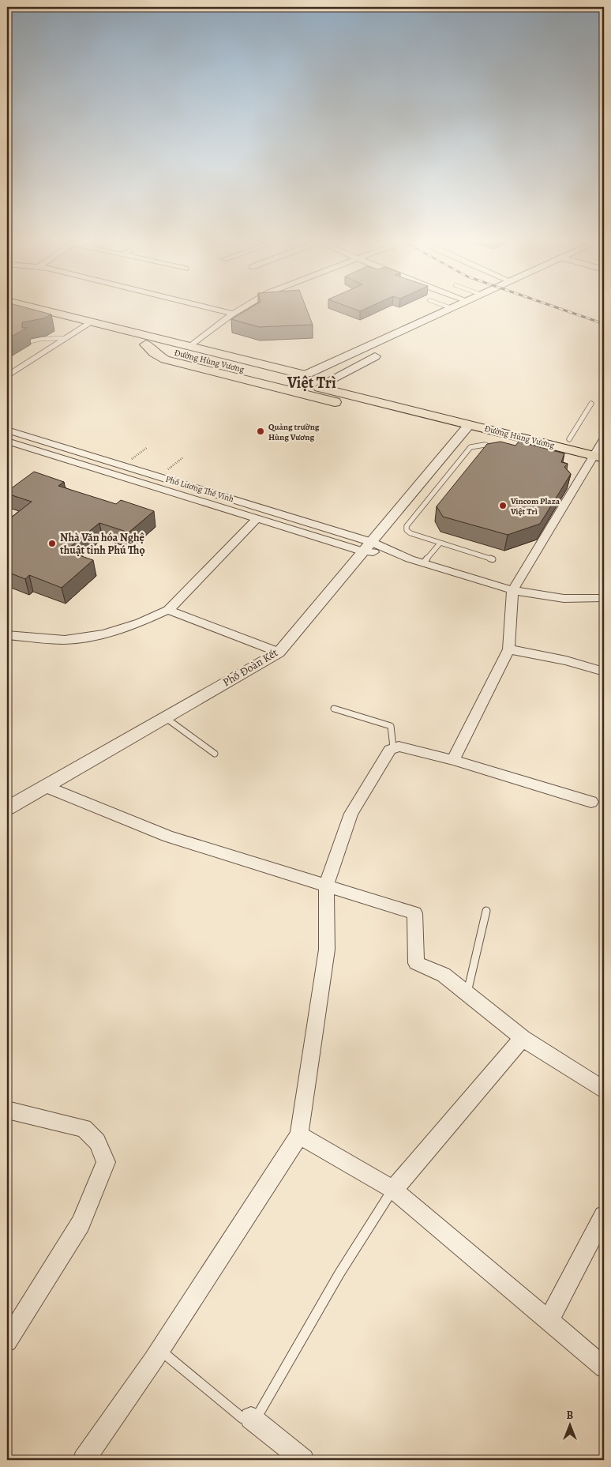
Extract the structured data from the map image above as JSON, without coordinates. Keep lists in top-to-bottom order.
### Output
{
  "streets": {
    "main road": ["Đường Hùng Vương"],
    "street": ["Phố Lương Thế Vinh", "Phố Đoàn Kết"]
  },
  "crossings": [
    ["Đường Hùng Vương", "Phố Đoàn Kết"],
    ["Phố Lương Thế Vinh", "Phố Đoàn Kết"]
  ],
  "districts": ["Việt Trì"],
  "places": ["Quảng trường Hùng Vương", "Vincom Plaza Việt Trì", "Nhà Văn hóa Nghệ thuật tỉnh Phú Thọ"],
  "north": "top"
}
